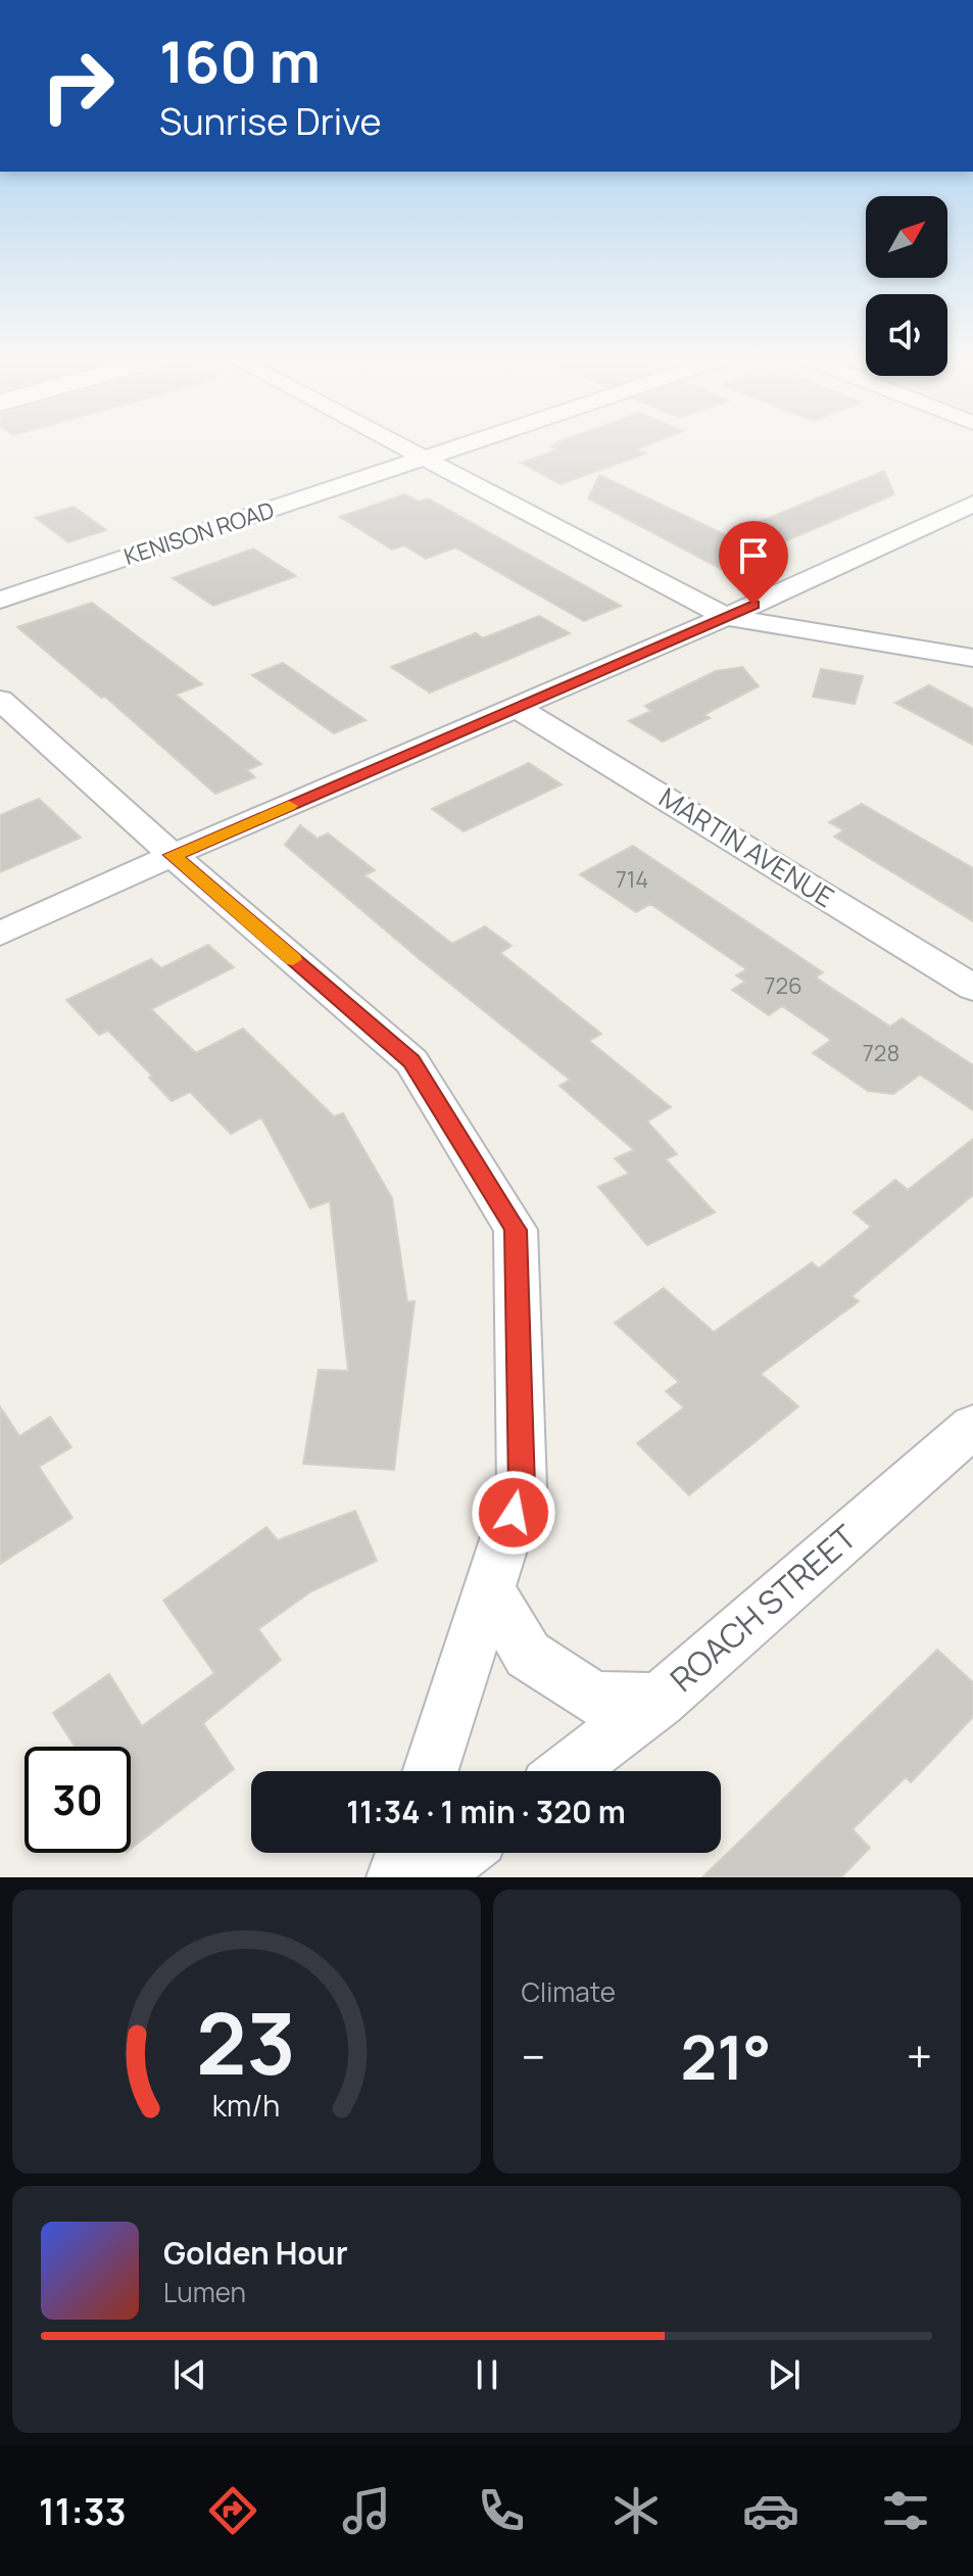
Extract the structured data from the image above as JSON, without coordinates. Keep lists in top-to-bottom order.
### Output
{
  "streets": {
    "street": ["KENISON ROAD", "MARTIN AVENUE", "ROACH STREET"]
  },
  "house_numbers": ["714", "726", "728"],
  "north": "top right",
  "page": {
    "turn": ["160 m", "Sunrise Drive"],
    "limit": "30",
    "trip": "11:34 · 1 min · 320 m",
    "tile": "Climate",
    "heat": ["−", "21°", "+"],
    "song": ["Golden Hour", "Lumen"],
    "tabs": "11:33",
    "gauge": ["23", "km/h"]
  }
}
